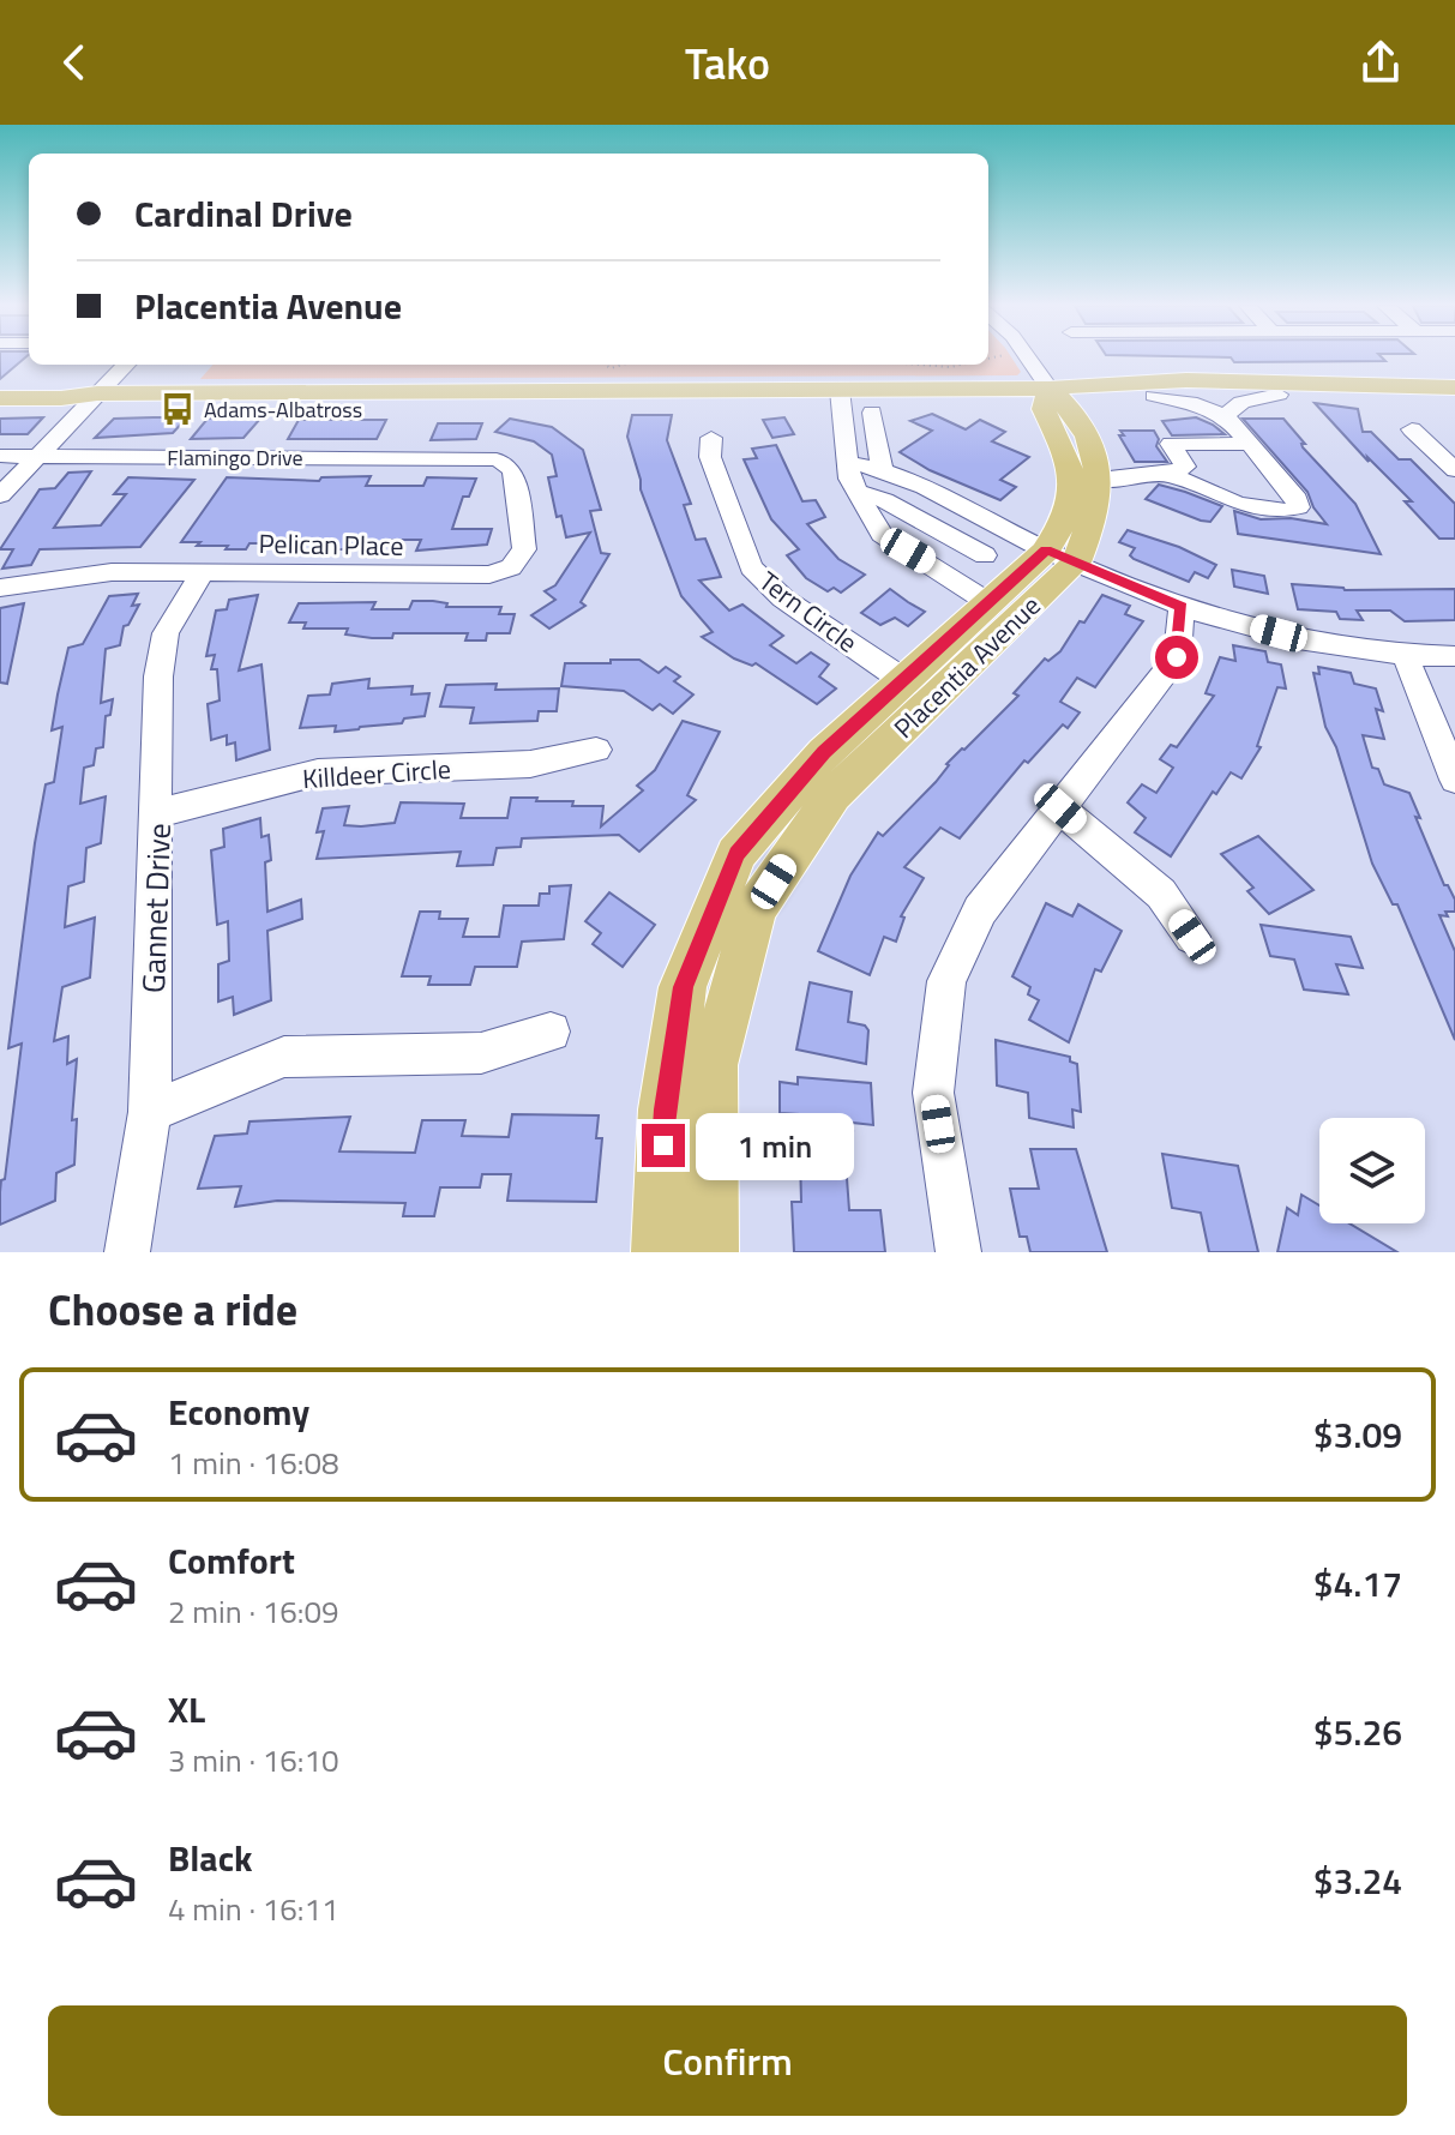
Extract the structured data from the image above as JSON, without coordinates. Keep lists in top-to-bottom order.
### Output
{
  "streets": {
    "main road": ["Placentia Avenue"],
    "street": [
      "Flamingo Drive",
      "Pelican Place",
      "Tern Circle",
      "Killdeer Circle",
      "Gannet Drive"
    ]
  },
  "crossings": [
    ["Flamingo Drive", "Pelican Place"],
    ["Pelican Place", "Gannet Drive"],
    ["Tern Circle", "Placentia Avenue"],
    ["Killdeer Circle", "Gannet Drive"]
  ],
  "places": {
    "bus stop": ["Adams-Albatross"]
  },
  "page": {
    "header": "Tako",
    "banner": ["Cardinal Drive", "Placentia Avenue"],
    "bubble": "1 min",
    "heading": "Choose a ride",
    "list": [
      {
        "name": "Economy",
        "note": "1 min · 16:08",
        "value": "$3.09"
      },
      {
        "name": "Comfort",
        "note": "2 min · 16:09",
        "value": "$4.17"
      },
      {
        "name": "XL",
        "note": "3 min · 16:10",
        "value": "$5.26"
      },
      {
        "name": "Black",
        "note": "4 min · 16:11",
        "value": "$3.24"
      }
    ],
    "buttons": "Confirm"
  }
}
